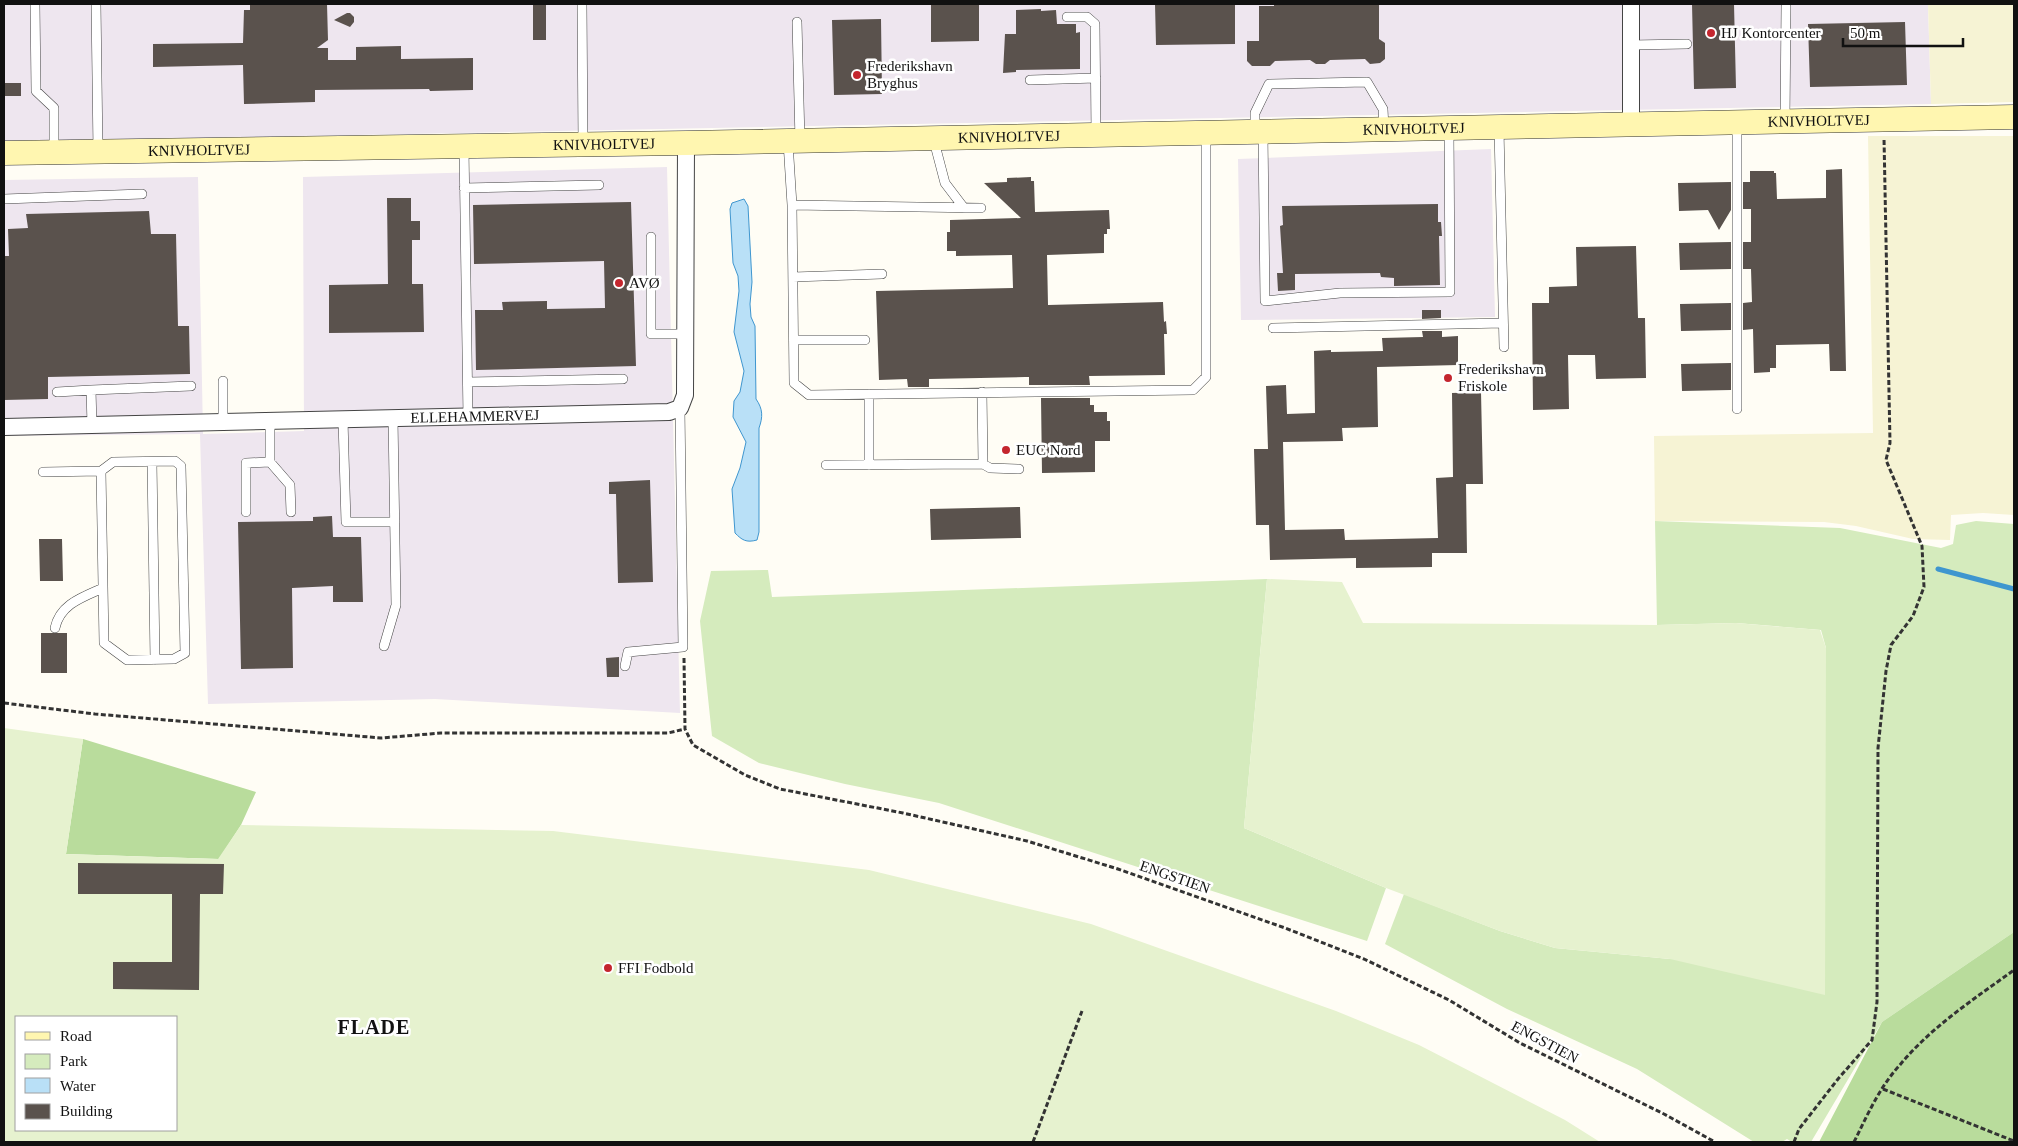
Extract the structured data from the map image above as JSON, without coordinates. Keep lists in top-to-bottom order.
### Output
{
  "streets": {
    "street": ["KNIVHOLTVEJ", "ELLEHAMMERVEJ"],
    "path": ["ENGSTIEN"]
  },
  "districts": ["FLADE"],
  "places": [
    "HJ Kontorcenter",
    "Frederikshavn Bryghus",
    "AVØ",
    "Frederikshavn Friskole",
    "EUC Nord",
    "FFI Fodbold"
  ],
  "legend": [
    "Road",
    "Park",
    "Water",
    "Building"
  ],
  "scale_bar": "50 m"
}
